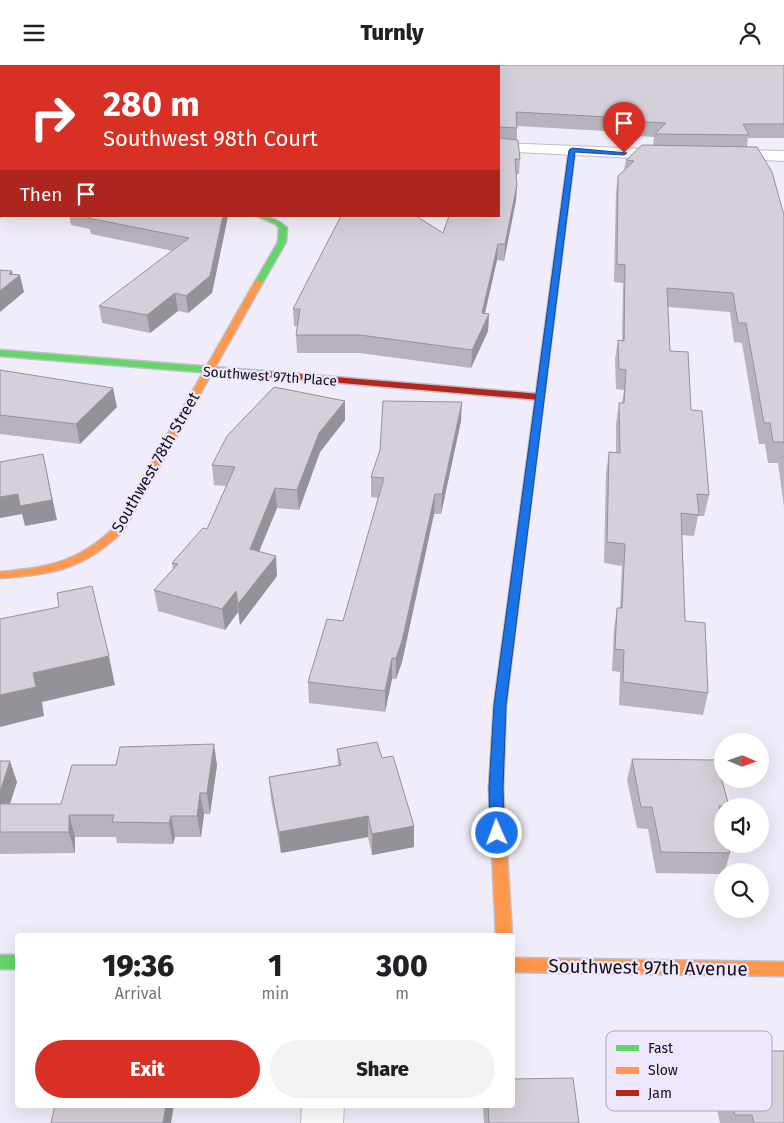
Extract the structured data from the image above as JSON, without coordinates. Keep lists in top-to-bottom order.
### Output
{
  "streets": {
    "street": ["Southwest 97th Place", "Southwest 78th Street", "Southwest 97th Avenue"]
  },
  "crossings": [
    ["Southwest 97th Place", "Southwest 78th Street"]
  ],
  "legend": ["Fast", "Slow", "Jam"],
  "north": "right",
  "page": {
    "header": "Turnly",
    "turn": ["280 m", "Southwest 98th Court"],
    "then": "Then",
    "eta": [
      "19:36",
      "Arrival",
      "1",
      "min",
      "300",
      "m"
    ],
    "buttons": ["Exit", "Share"]
  }
}
